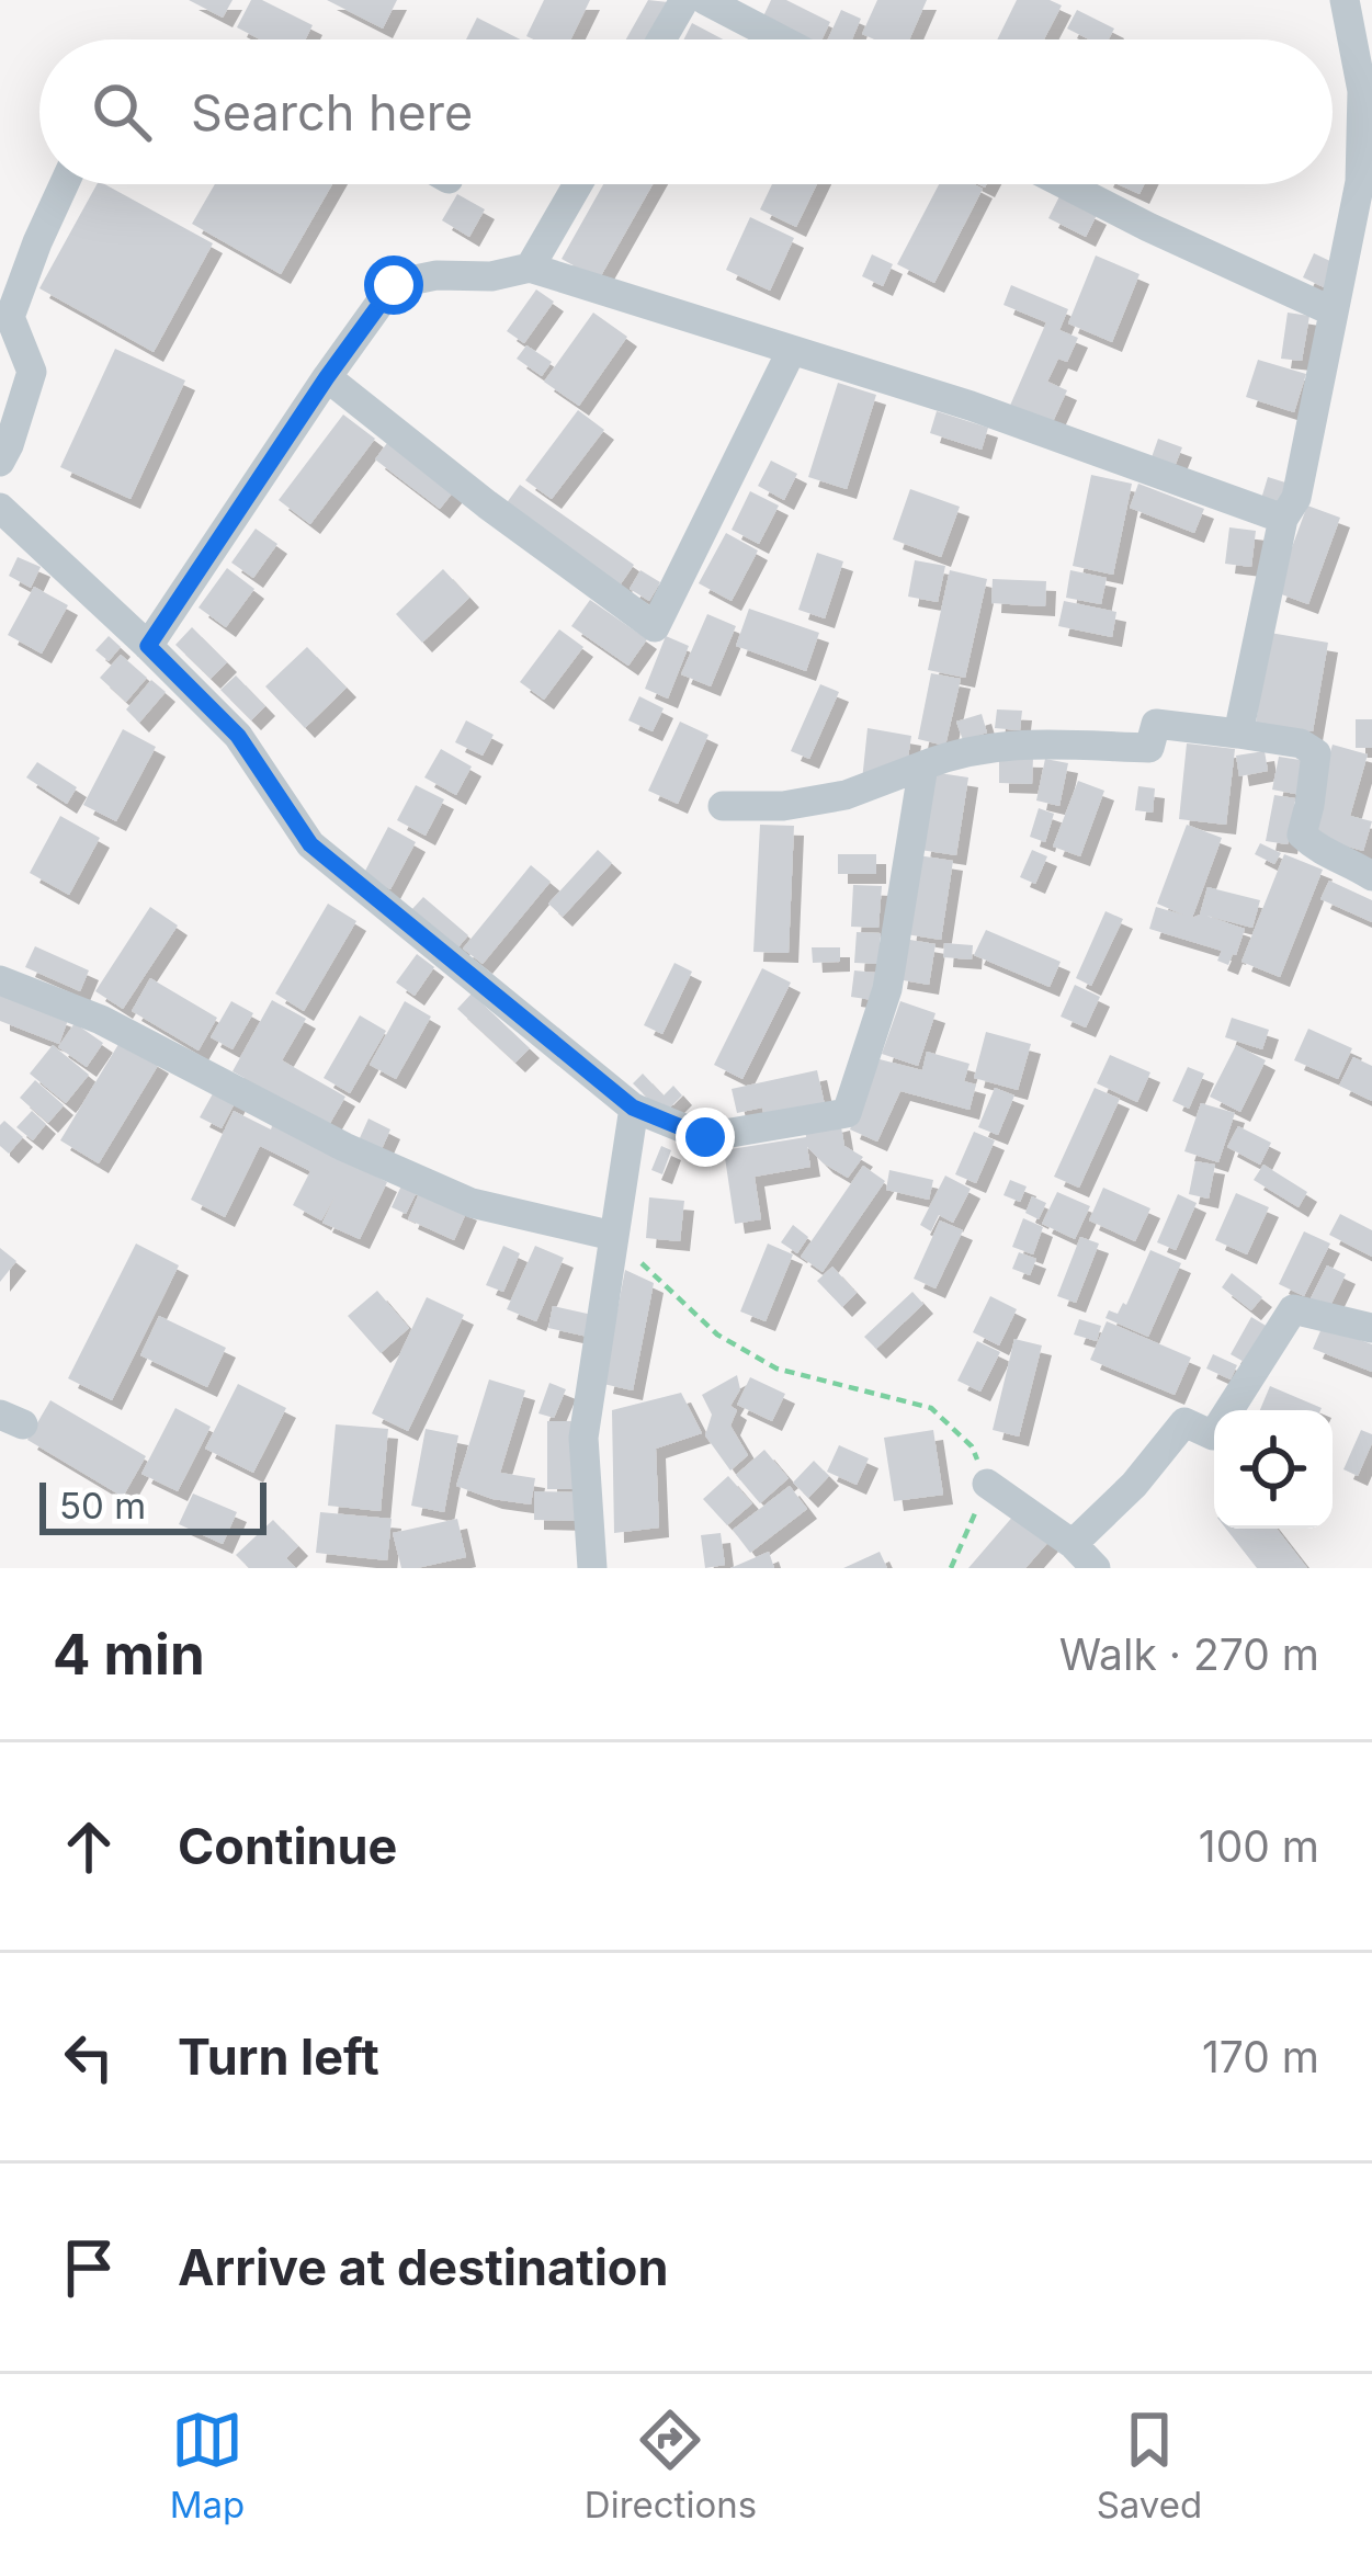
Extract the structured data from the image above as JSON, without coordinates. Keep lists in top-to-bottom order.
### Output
{
  "scale_bar": "50 m",
  "page": {
    "search": "Search here",
    "scale": "50 m",
    "heading": ["4 min", "Walk · 270 m"],
    "list": [
      ["Continue", "100 m"],
      ["Turn left", "170 m"],
      "Arrive at destination"
    ],
    "nav": ["Map", "Directions", "Saved"]
  }
}
